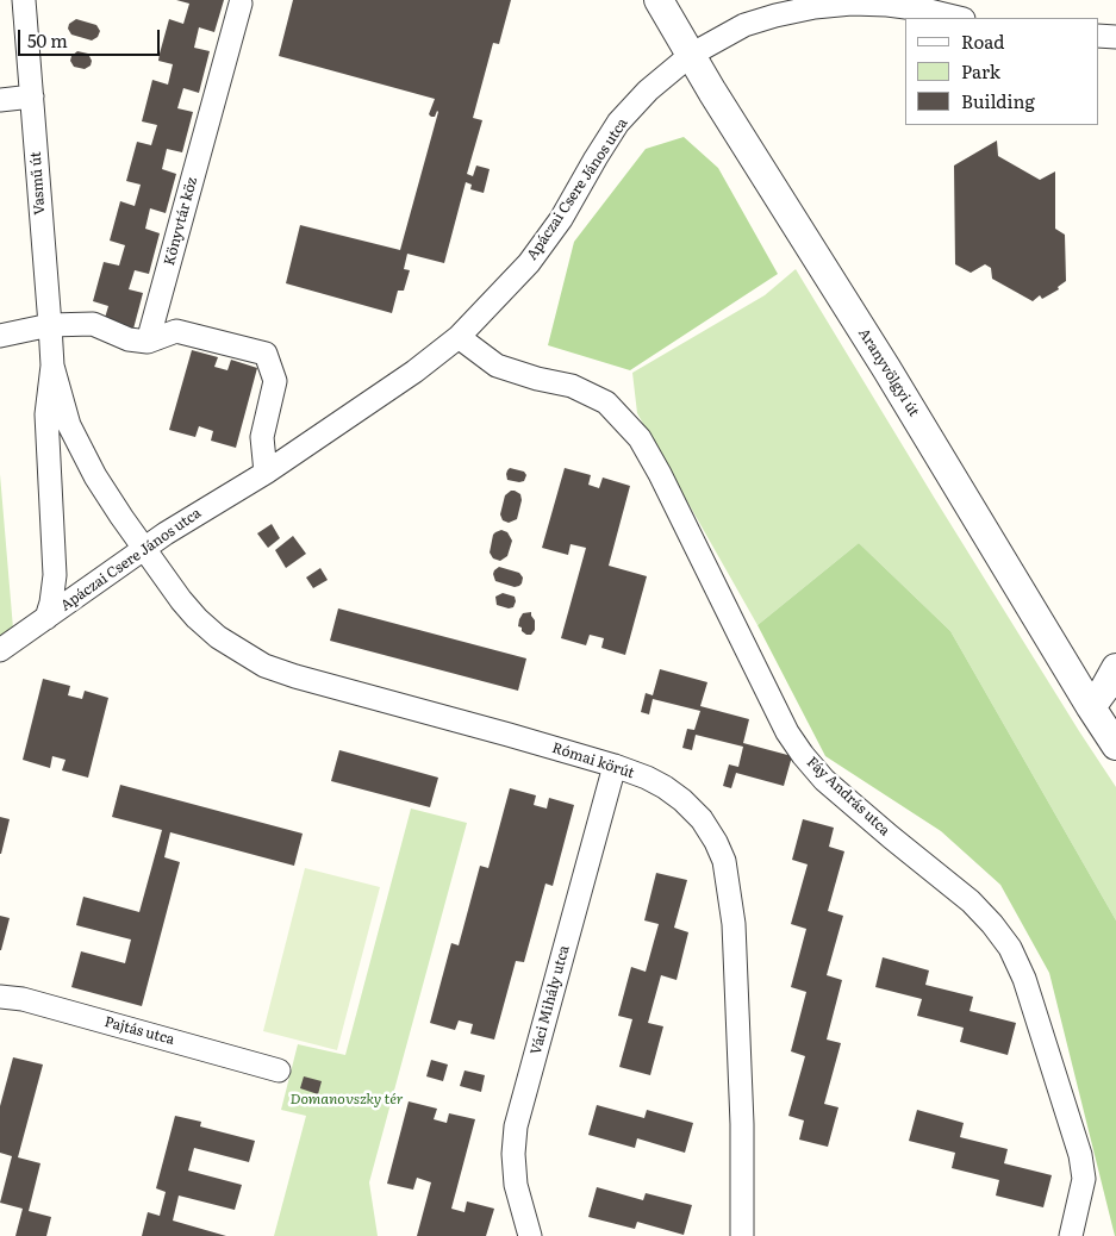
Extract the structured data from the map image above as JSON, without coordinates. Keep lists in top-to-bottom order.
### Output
{
  "streets": {
    "street": [
      "Vasmű út",
      "Apáczai Csere János utca",
      "Könyvtár köz",
      "Aranyvölgyi út",
      "Római körút",
      "Fáy András utca",
      "Váci Mihály utca",
      "Pajtás utca"
    ]
  },
  "crossings": [
    ["Vasmű út", "Apáczai Csere János utca"],
    ["Vasmű út", "Római körút"],
    ["Apáczai Csere János utca", "Aranyvölgyi út"],
    ["Apáczai Csere János utca", "Római körút"],
    ["Apáczai Csere János utca", "Fáy András utca"],
    ["Római körút", "Váci Mihály utca"]
  ],
  "parks": ["Domanovszky tér"],
  "legend": ["Road", "Park", "Building"],
  "scale_bar": "50 m"
}
